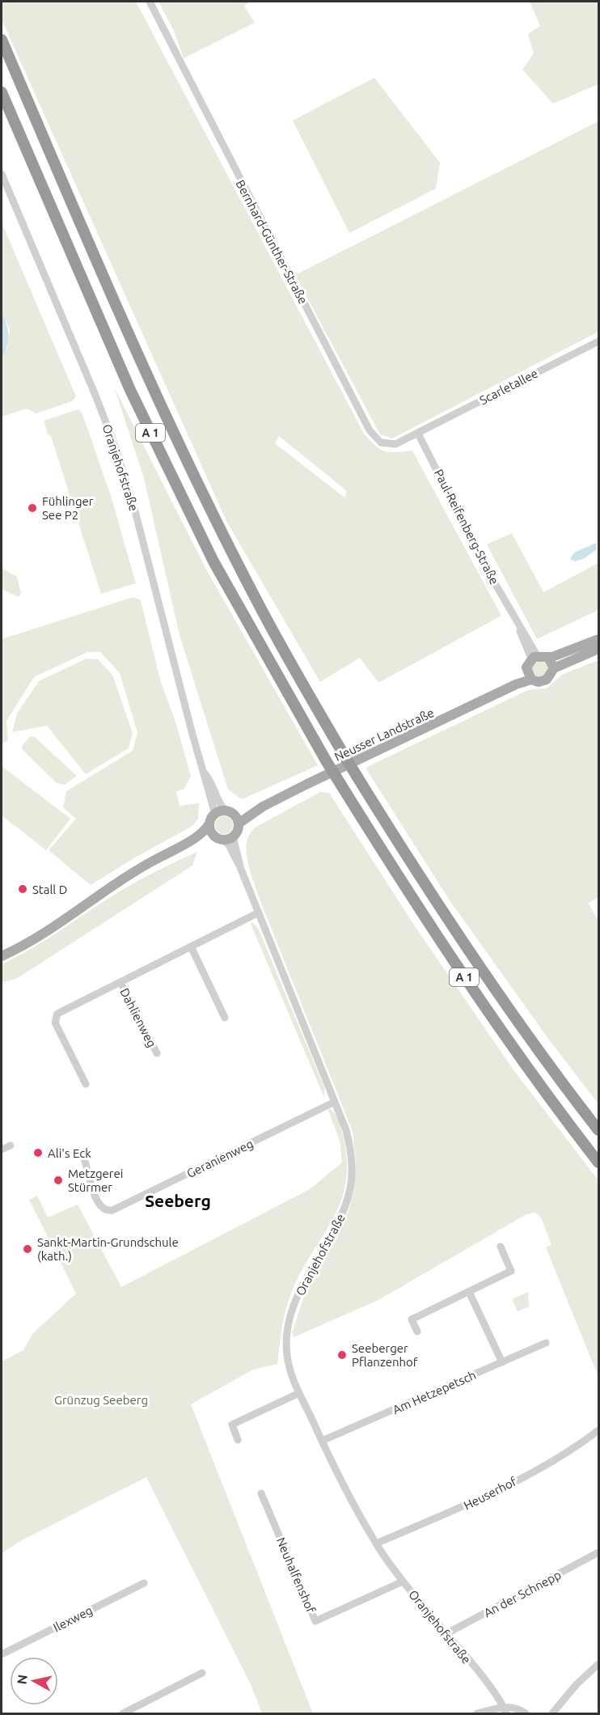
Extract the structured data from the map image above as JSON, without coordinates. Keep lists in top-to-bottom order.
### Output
{
  "streets": {
    "highway": ["A 1"],
    "main road": ["Neusser Landstraße"],
    "street": [
      "Bernhard-Günther-Straße",
      "Scarletallee",
      "Oranjehofstraße",
      "Paul-Reifenberg-Straße",
      "Dahlienweg",
      "Geranienweg",
      "Am Hetzepetsch",
      "Heuserhof",
      "Neuhalfenshof",
      "An der Schnepp",
      "Ilexweg"
    ]
  },
  "crossings": [
    ["Bernhard-Günther-Straße", "Scarletallee"],
    ["Bernhard-Günther-Straße", "Paul-Reifenberg-Straße"],
    ["Scarletallee", "Paul-Reifenberg-Straße"],
    ["Oranjehofstraße", "Neusser Landstraße"],
    ["Oranjehofstraße", "Dahlienweg"],
    ["Oranjehofstraße", "Geranienweg"],
    ["Oranjehofstraße", "Am Hetzepetsch"],
    ["Oranjehofstraße", "Heuserhof"],
    ["Oranjehofstraße", "Neuhalfenshof"],
    ["Oranjehofstraße", "An der Schnepp"],
    ["Paul-Reifenberg-Straße", "Neusser Landstraße"]
  ],
  "districts": ["Seeberg"],
  "parks": ["Grünzug Seeberg"],
  "places": [
    "Fühlinger See P2",
    "Stall D",
    "Ali's Eck",
    "Metzgerei Stürmer",
    "Sankt-Martin-Grundschule (kath.)",
    "Seeberger Pflanzenhof"
  ],
  "north": "left"
}
